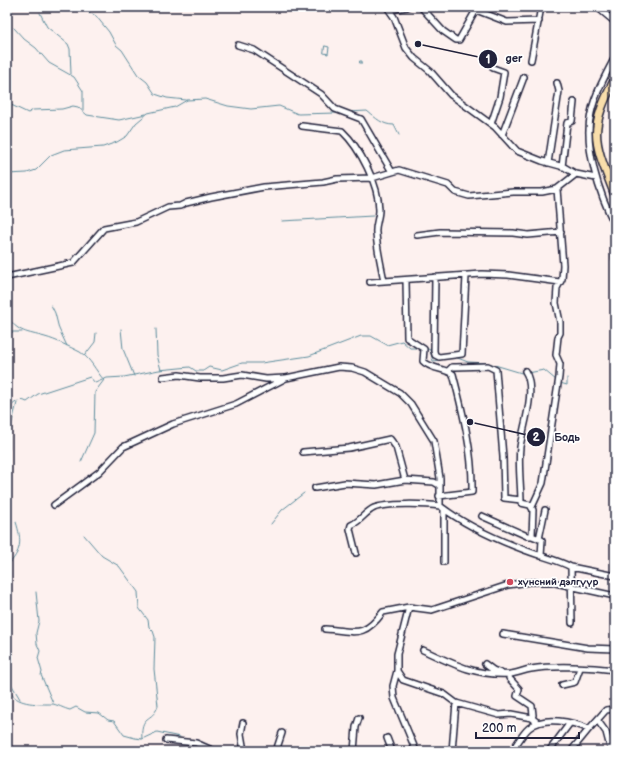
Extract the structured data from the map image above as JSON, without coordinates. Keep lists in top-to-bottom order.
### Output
{
  "places": ["ger", "Бодь", "хүнсний дэлгүүр"],
  "scale_bar": "200 m"
}
